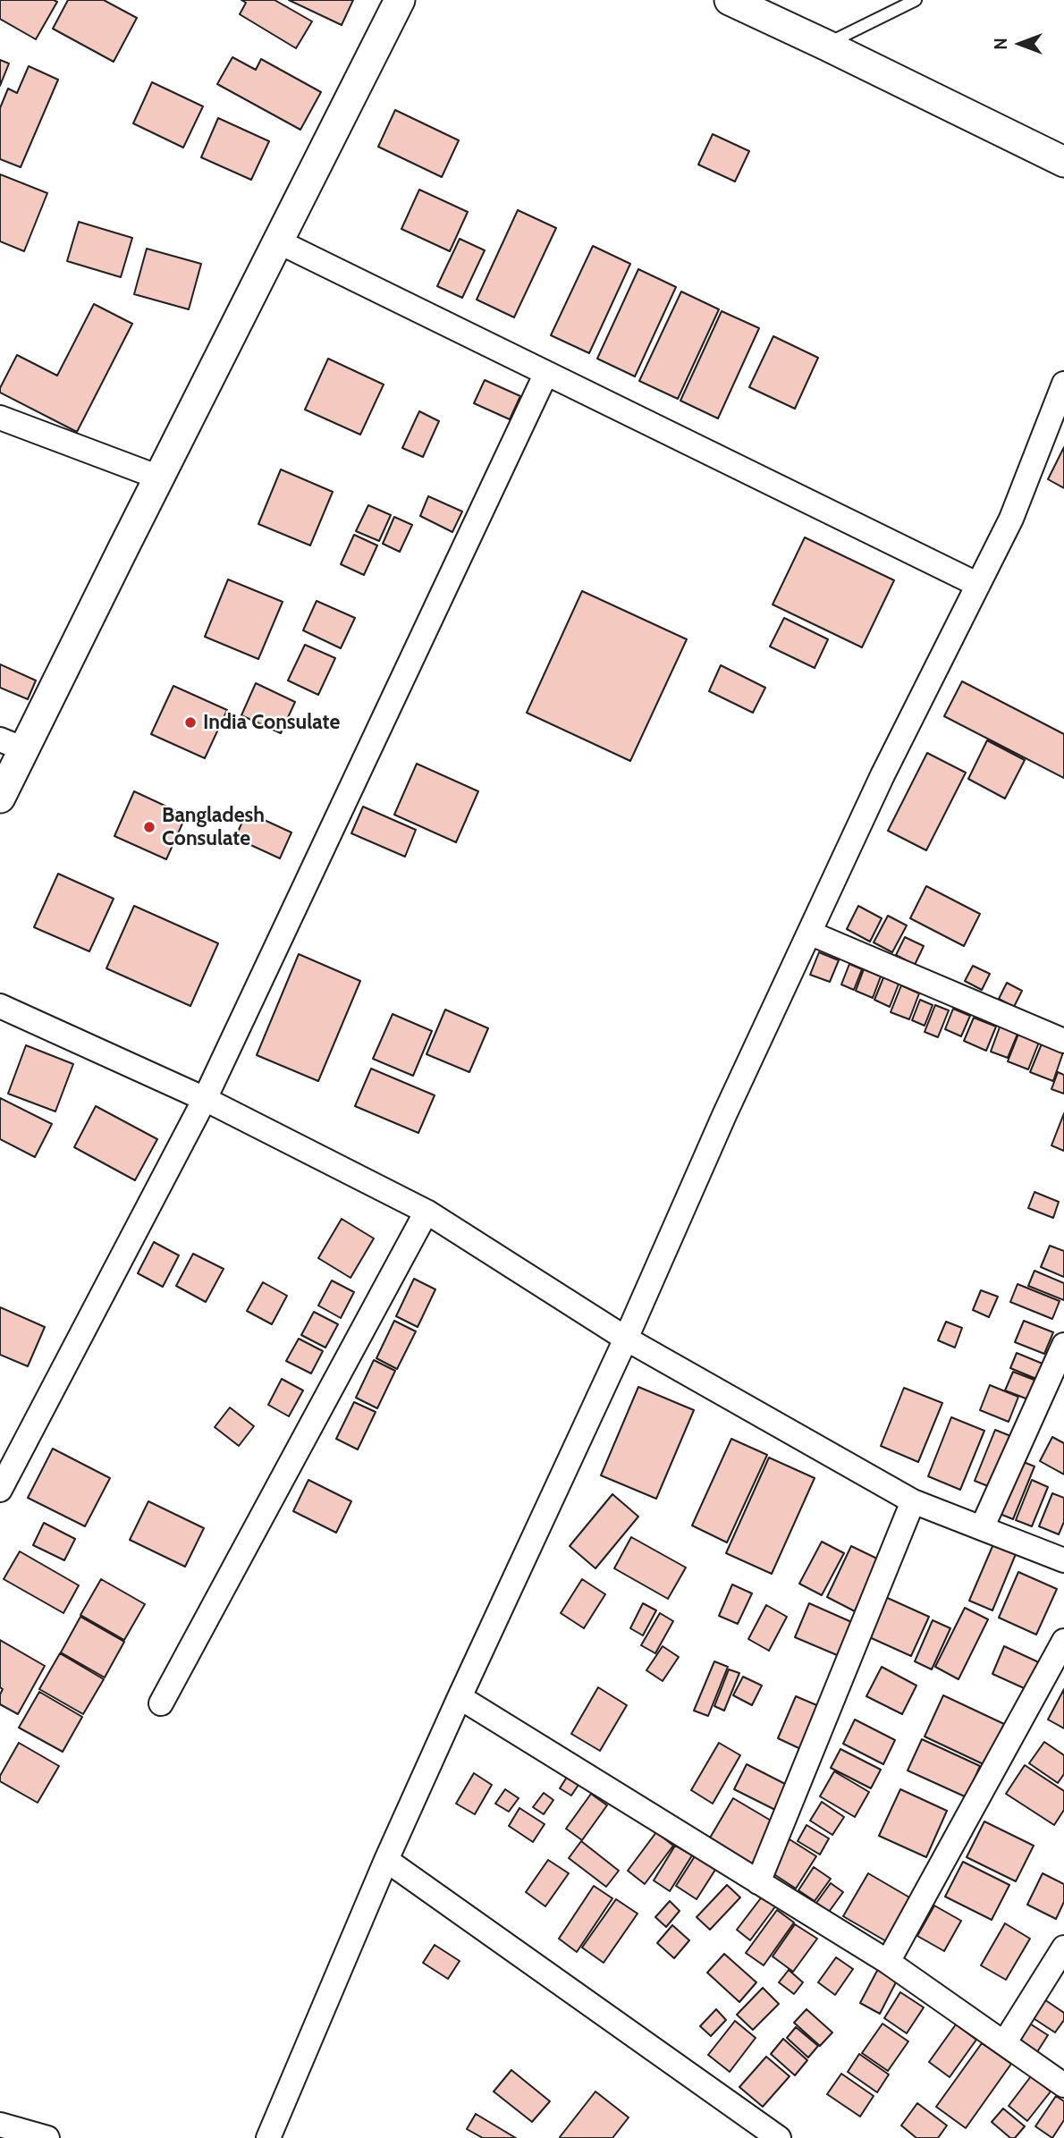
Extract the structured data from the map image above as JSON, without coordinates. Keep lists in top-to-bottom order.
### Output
{
  "places": ["India Consulate", "Bangladesh Consulate"],
  "north": "left"
}
